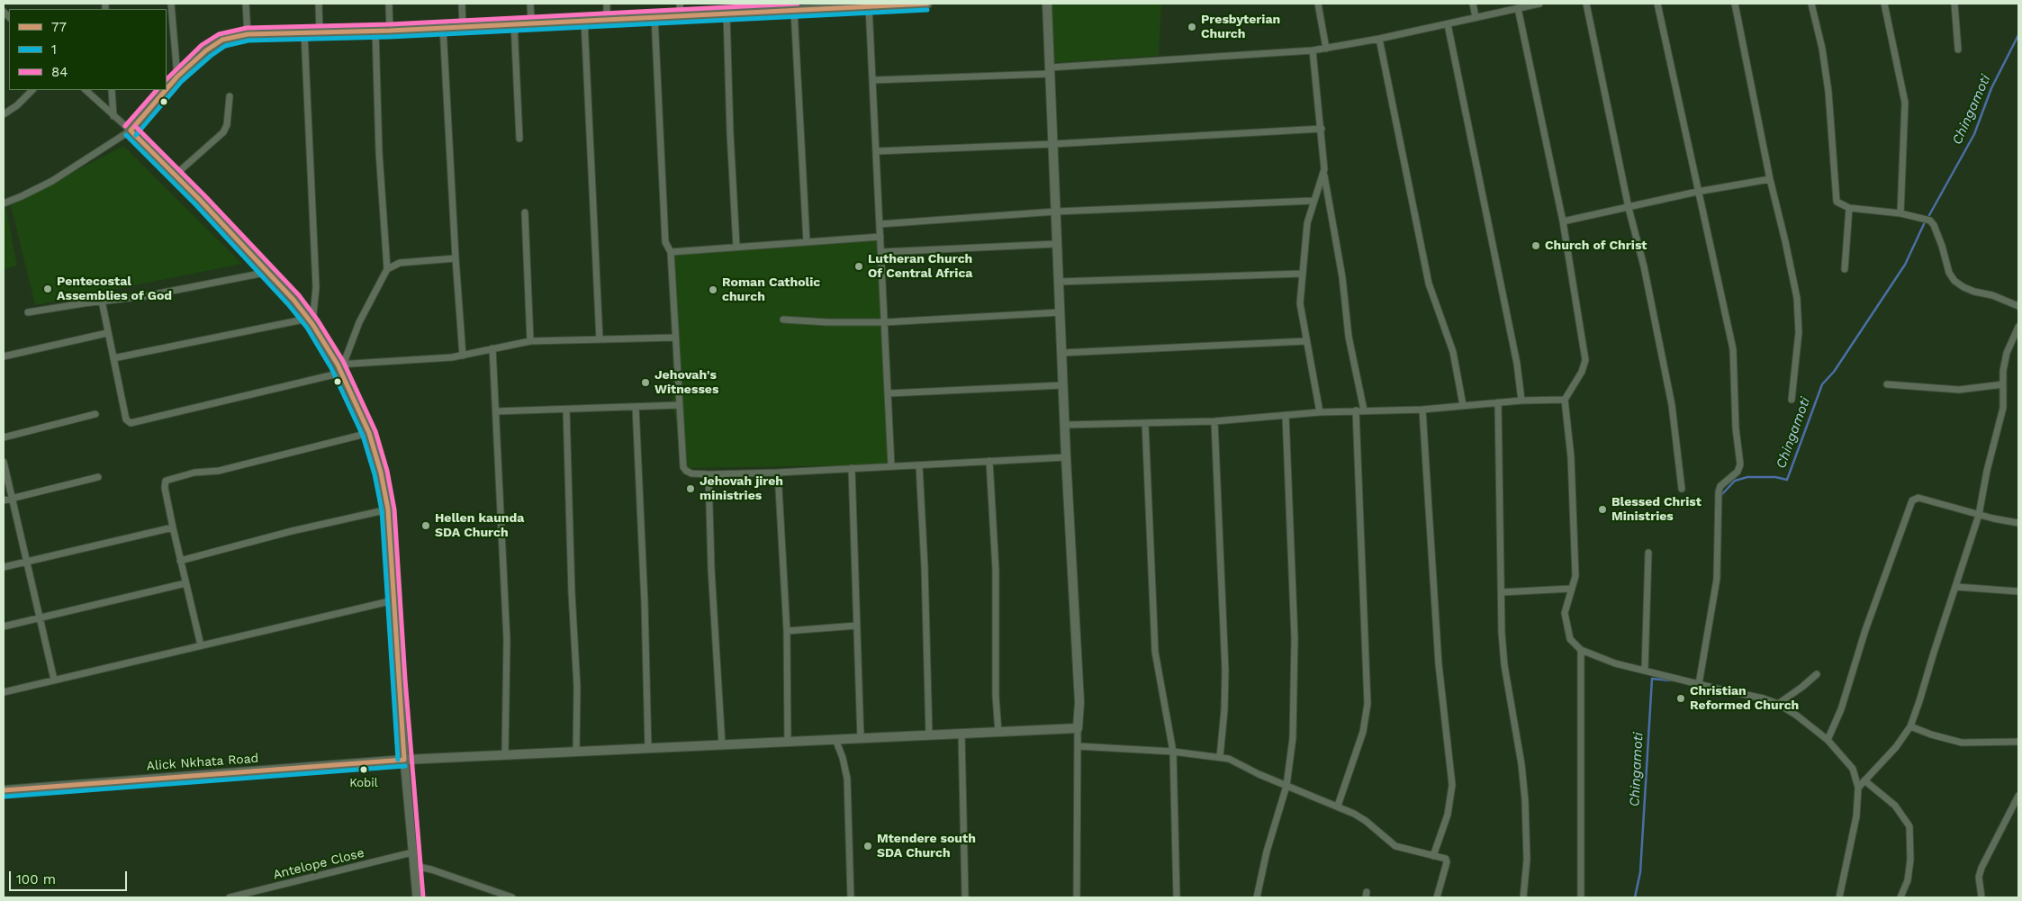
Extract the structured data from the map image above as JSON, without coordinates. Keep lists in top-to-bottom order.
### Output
{
  "streets": {
    "main road": ["Alick Nkhata Road"],
    "street": ["Antelope Close"]
  },
  "water": ["Chingamoti"],
  "places": [
    "Presbyterian Church",
    "Church of Christ",
    "Lutheran Church Of Central Africa",
    "Pentecostal Assemblies of God",
    "Roman Catholic church",
    "Jehovah's Witnesses",
    "Jehovah jireh ministries",
    "Blessed Christ Ministries",
    "Hellen kaunda SDA Church",
    "Christian Reformed Church",
    "Kobil",
    "Mtendere south SDA Church"
  ],
  "lines": ["transit line 77", "transit line 84", "transit line 1"],
  "legend": ["77", "1", "84"],
  "scale_bar": "100 m"
}
